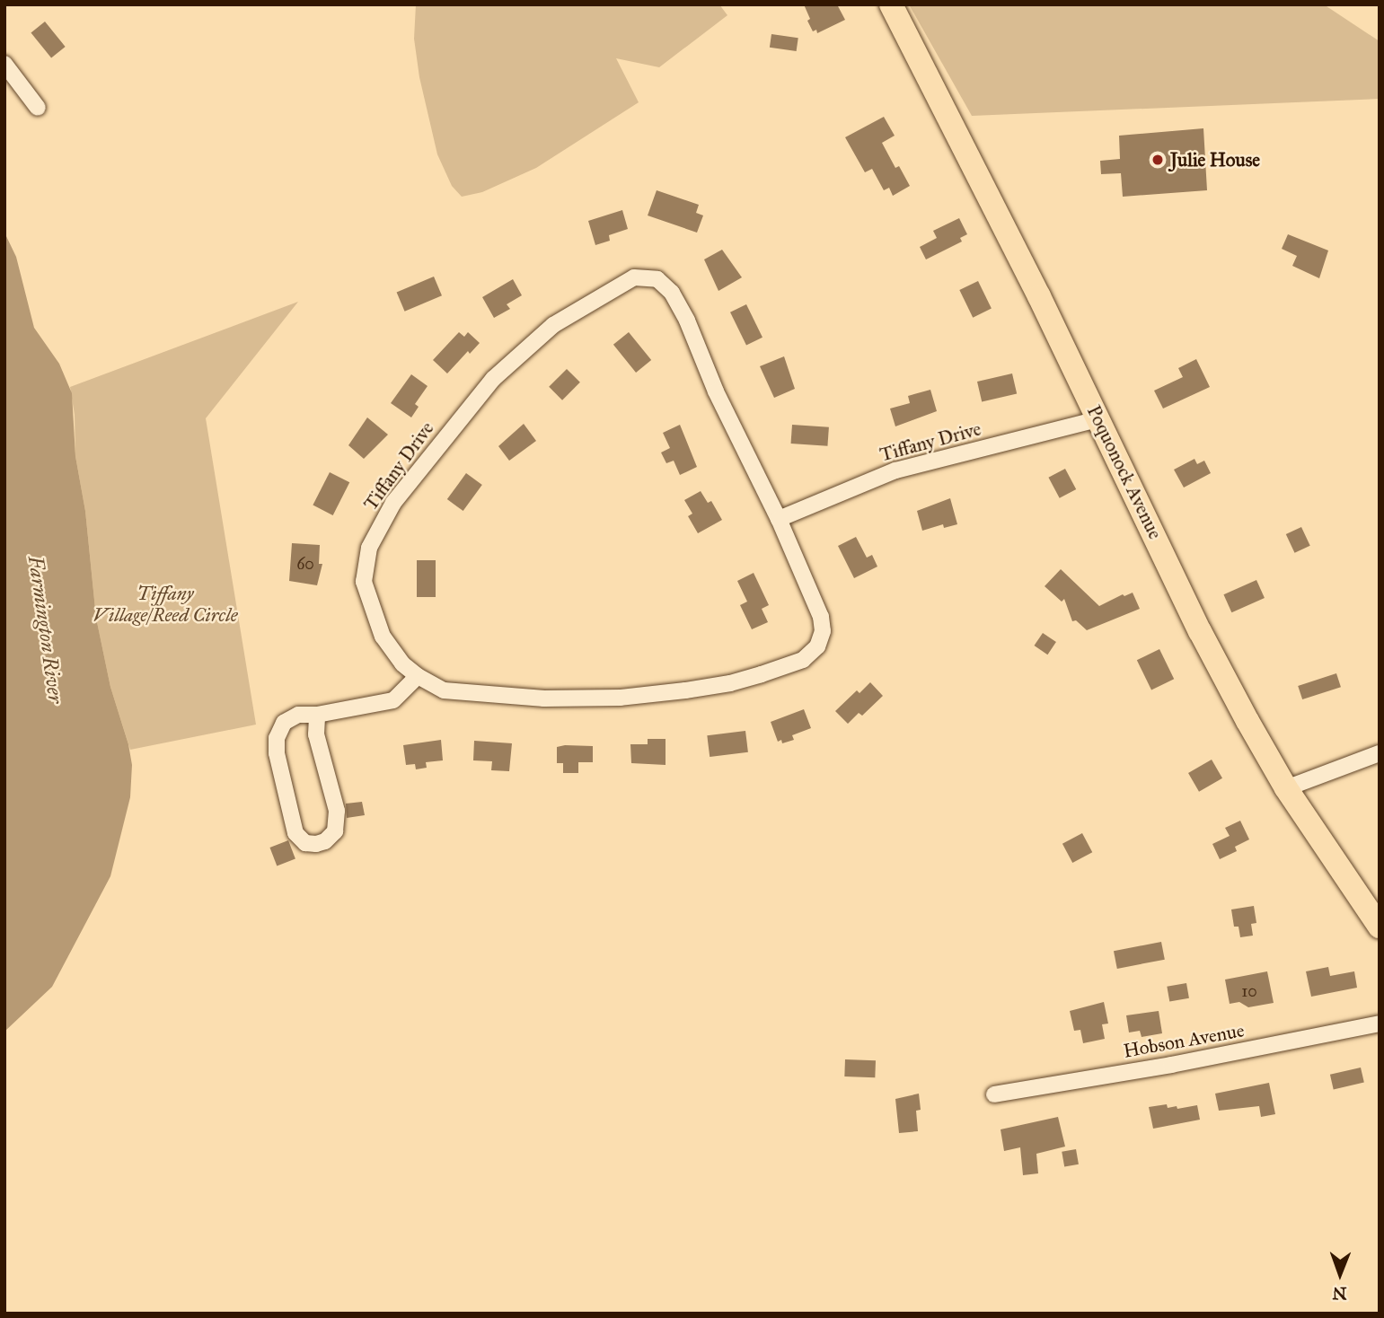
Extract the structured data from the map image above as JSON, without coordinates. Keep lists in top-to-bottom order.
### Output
{
  "streets": {
    "main road": ["Poquonock Avenue"],
    "street": ["Tiffany Drive", "Hobson Avenue"]
  },
  "crossings": [
    ["Tiffany Drive", "Poquonock Avenue"]
  ],
  "water": ["Farmington River"],
  "parks": ["Tiffany Village/Reed Circle"],
  "places": ["Julie House"],
  "house_numbers": ["60", "10"],
  "north": "bottom"
}
